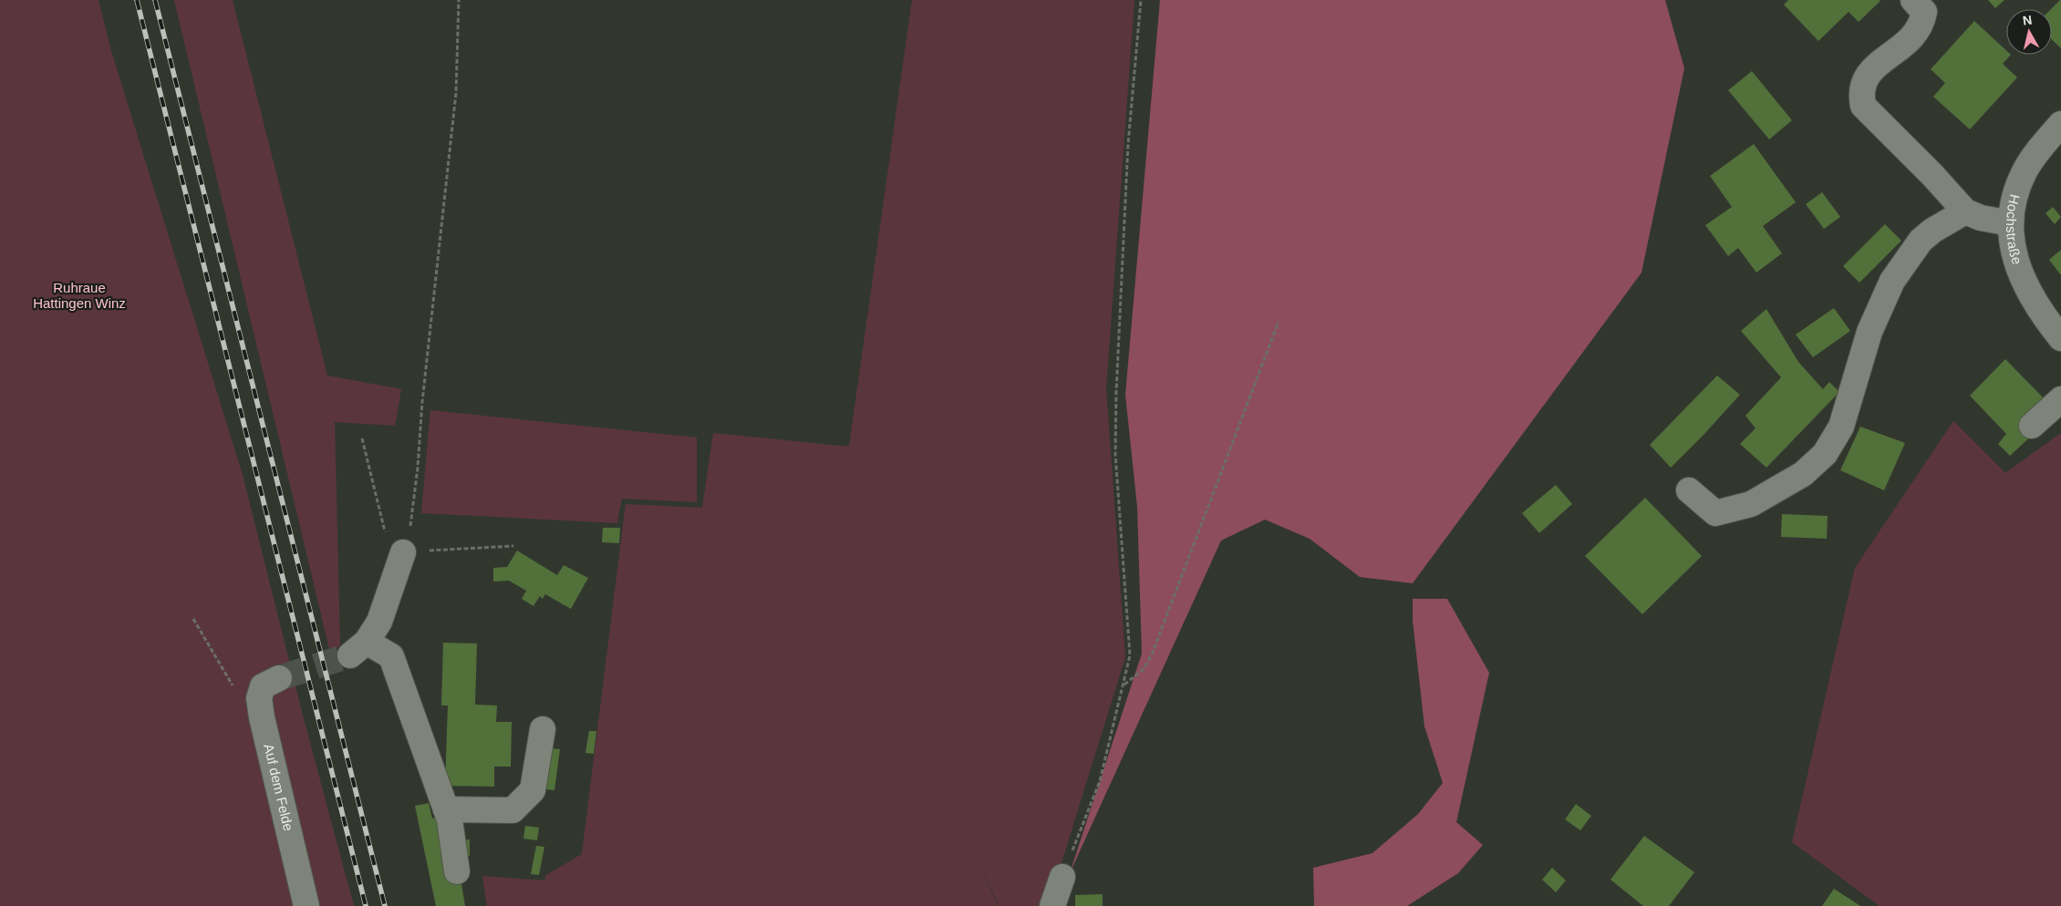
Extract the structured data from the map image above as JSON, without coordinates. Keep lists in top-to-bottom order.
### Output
{
  "streets": {
    "street": ["Hochstraße", "Auf dem Felde"]
  },
  "parks": ["Ruhraue Hattingen Winz"],
  "north": "top"
}
